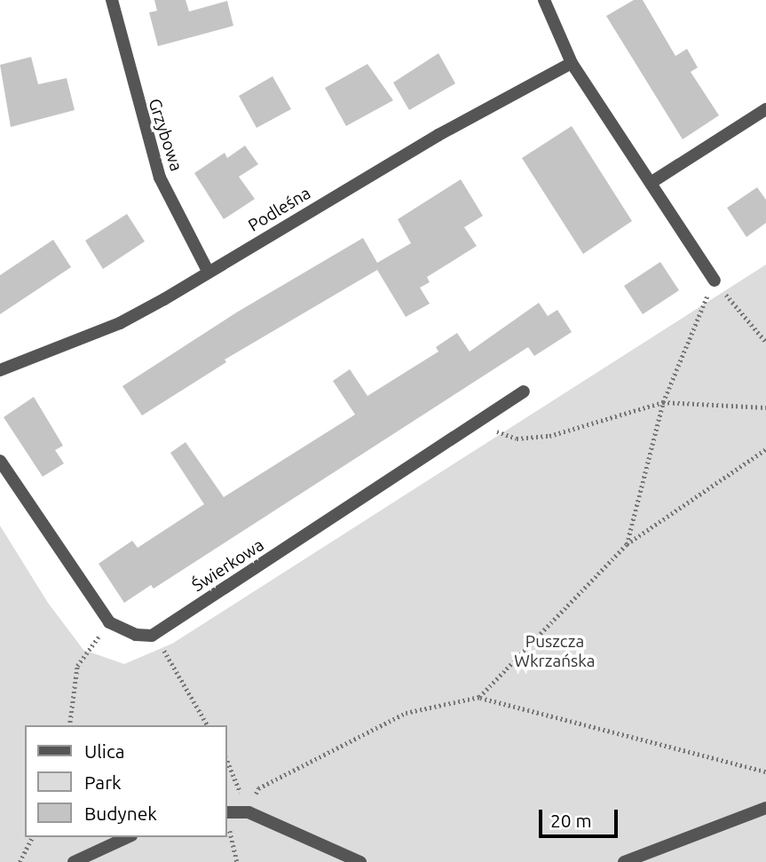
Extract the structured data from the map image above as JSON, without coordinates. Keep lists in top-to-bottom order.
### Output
{
  "streets": {
    "street": ["Grzybowa", "Podleśna", "Świerkowa"]
  },
  "crossings": [
    ["Grzybowa", "Podleśna"]
  ],
  "parks": ["Puszcza Wkrzańska"],
  "legend": ["Ulica", "Park", "Budynek"],
  "scale_bar": "20 m"
}
